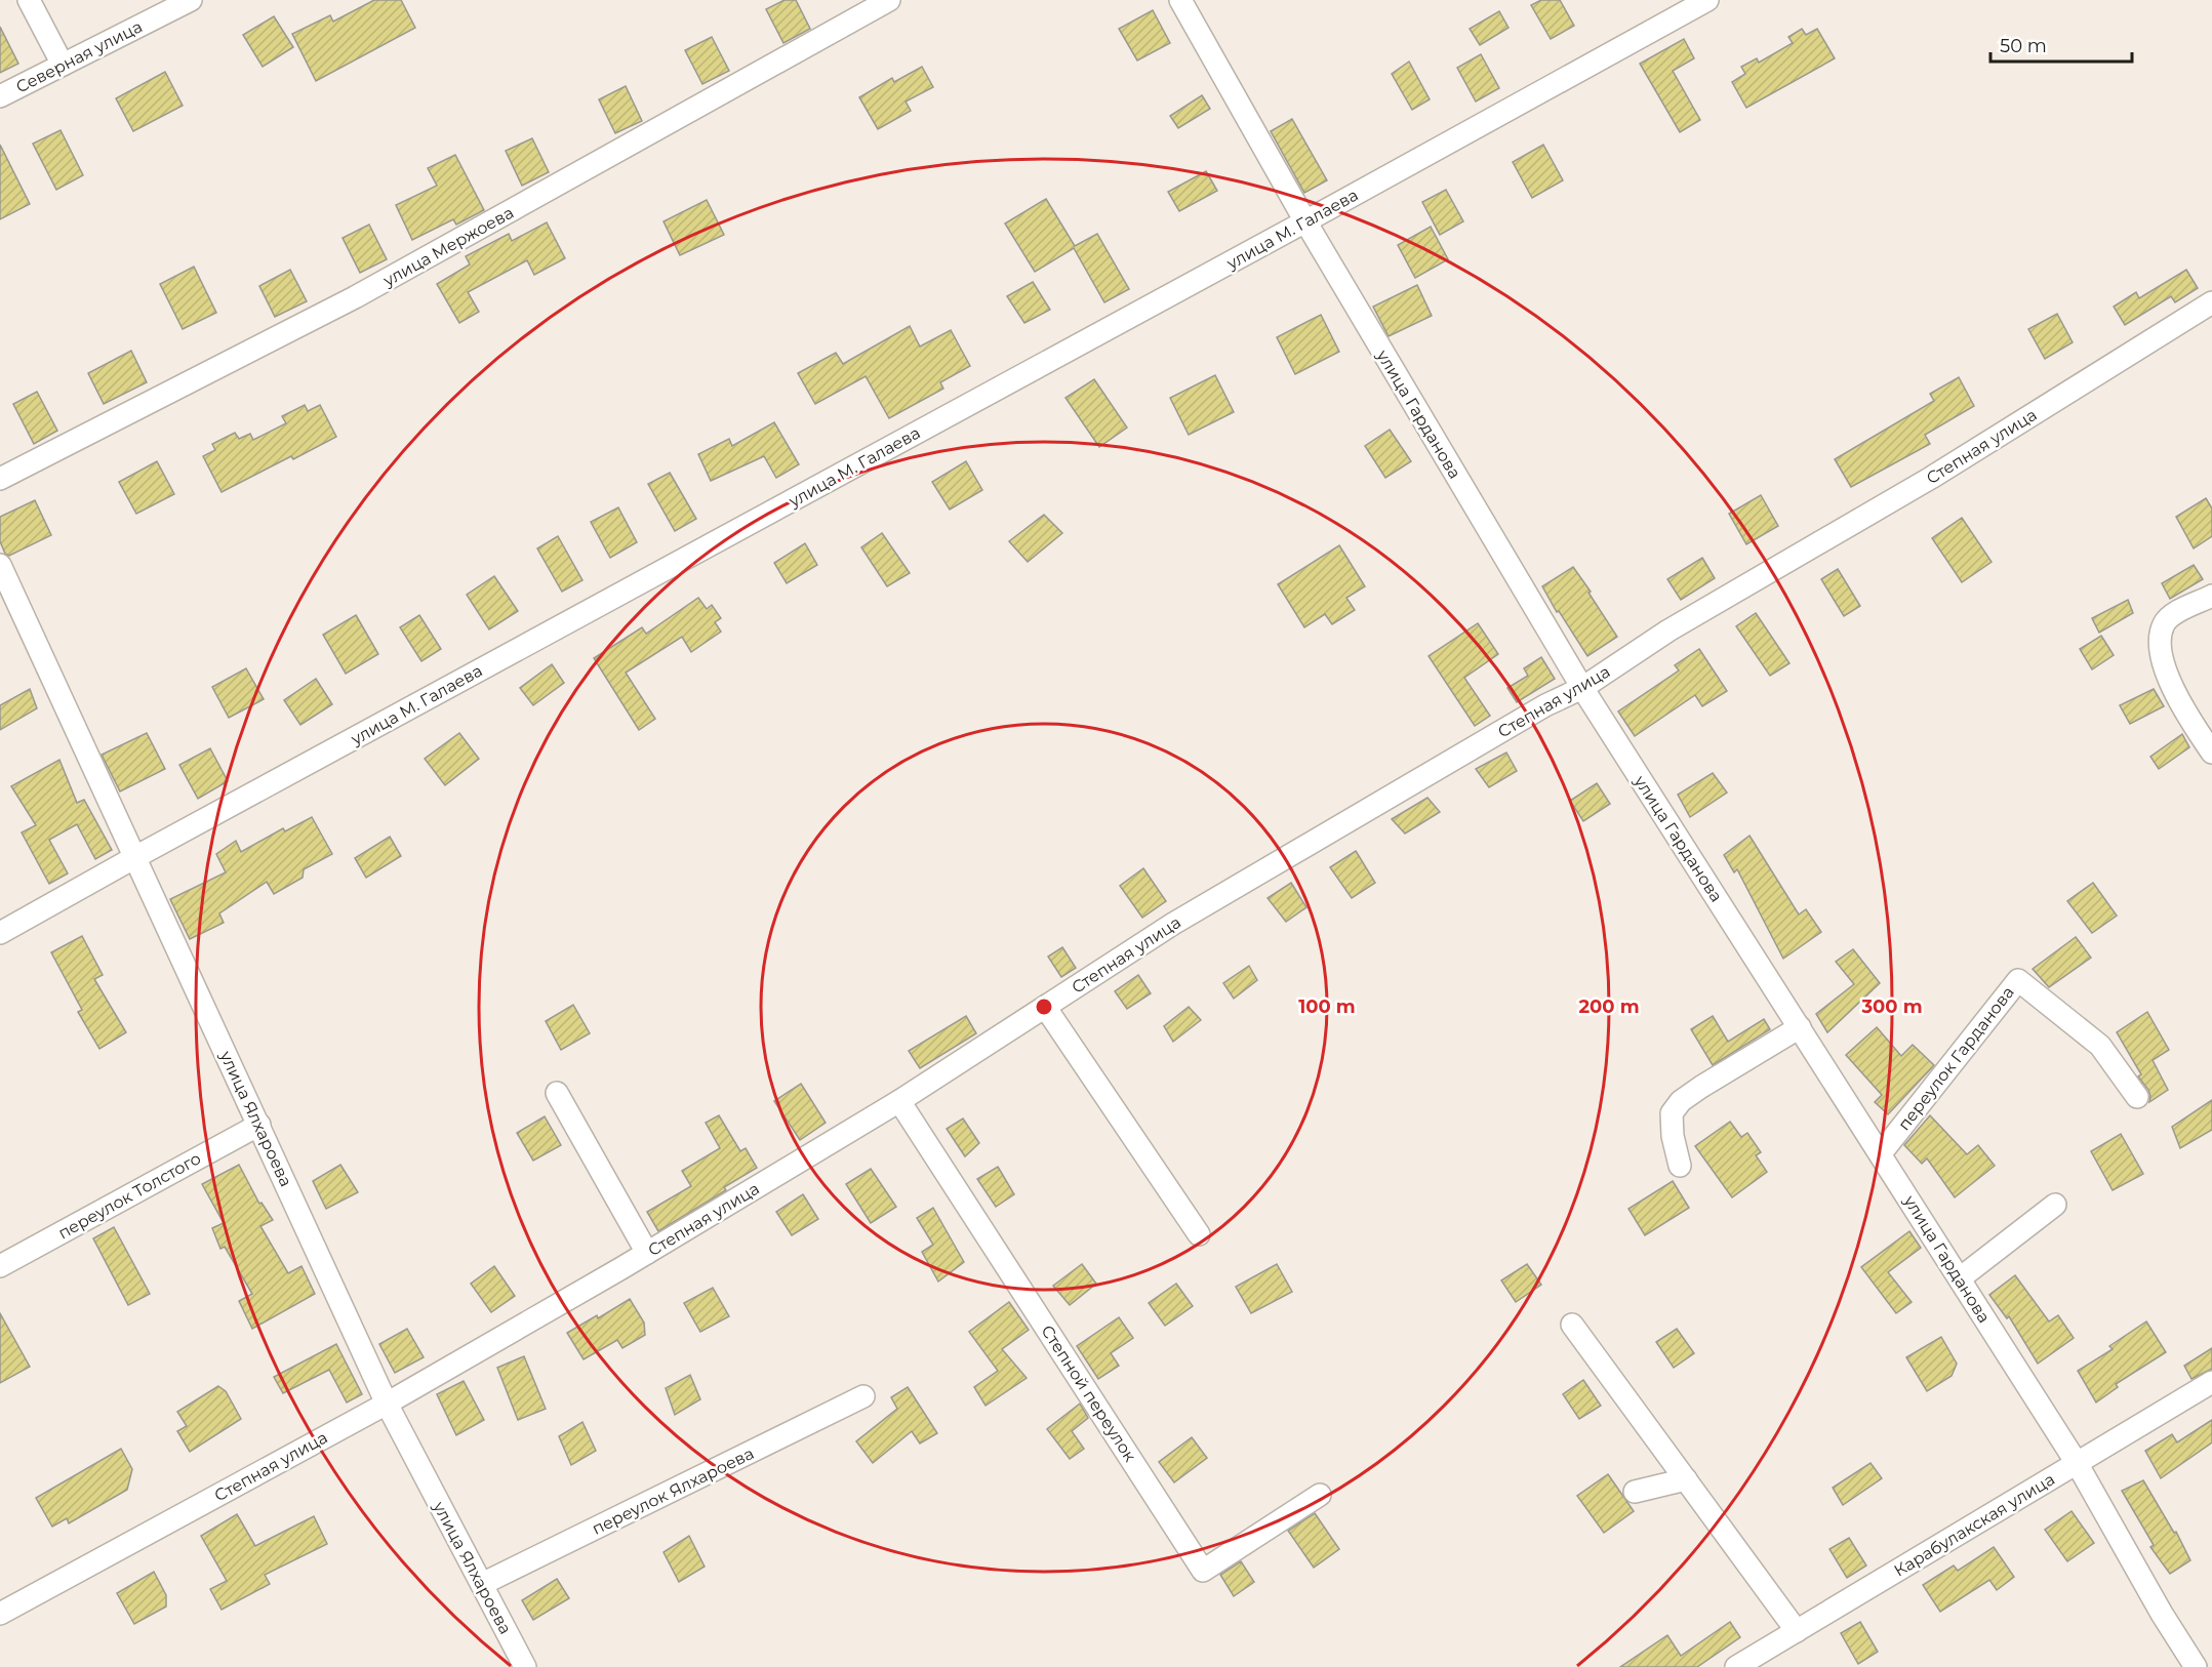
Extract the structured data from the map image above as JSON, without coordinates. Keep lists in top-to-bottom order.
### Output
{
  "streets": {
    "street": [
      "Северная улица",
      "улица М. Галаева",
      "улица Мержоева",
      "улица Гарданова",
      "Степная улица",
      "переулок Гарданова",
      "улица Ялхароева",
      "переулок Толстого",
      "Степной переулок",
      "переулок Ялхароева",
      "Карабулакская улица"
    ]
  },
  "crossings": [
    ["улица М. Галаева", "улица Гарданова"],
    ["улица М. Галаева", "улица Ялхароева"],
    ["улица Гарданова", "Степная улица"],
    ["улица Гарданова", "переулок Гарданова"],
    ["улица Гарданова", "Карабулакская улица"],
    ["Степная улица", "улица Ялхароева"],
    ["Степная улица", "Степной переулок"],
    ["улица Ялхароева", "переулок Толстого"],
    ["улица Ялхароева", "переулок Ялхароева"]
  ],
  "scale_bar": "50 m",
  "rings": ["100 m", "200 m", "300 m"]
}
